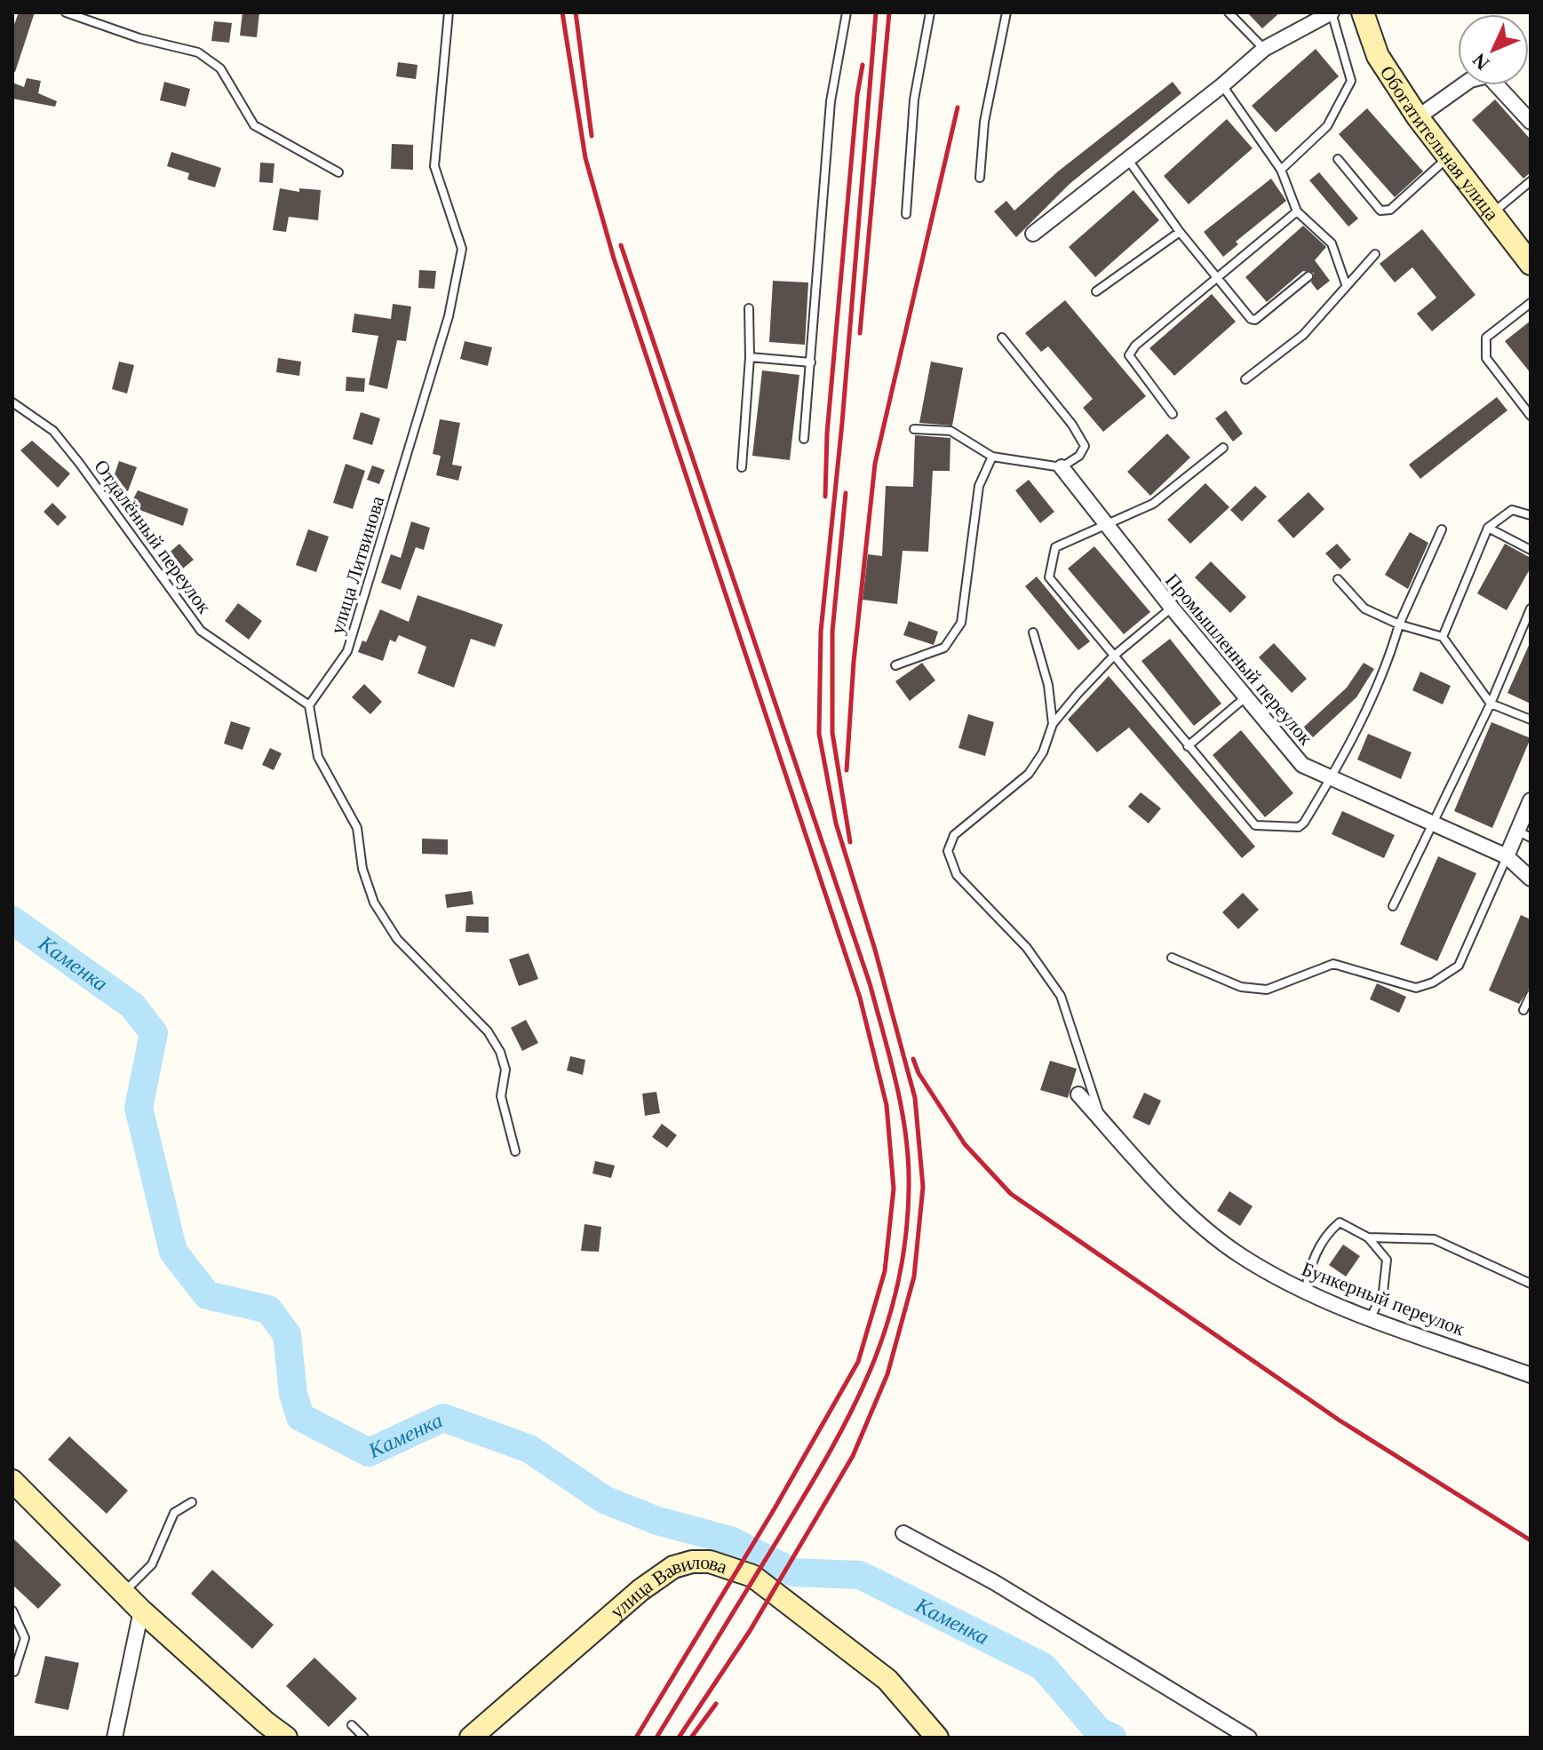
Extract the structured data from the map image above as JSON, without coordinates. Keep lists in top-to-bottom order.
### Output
{
  "streets": {
    "main road": ["Обогатительная улица", "улица Вавилова"],
    "street": ["Промышленный переулок", "Бункерный переулок"],
    "lane": ["Отдалённый переулок", "улица Литвинова"]
  },
  "crossings": [
    ["Отдалённый переулок", "улица Литвинова"]
  ],
  "water": ["Каменка"],
  "north": "bottom left"
}
